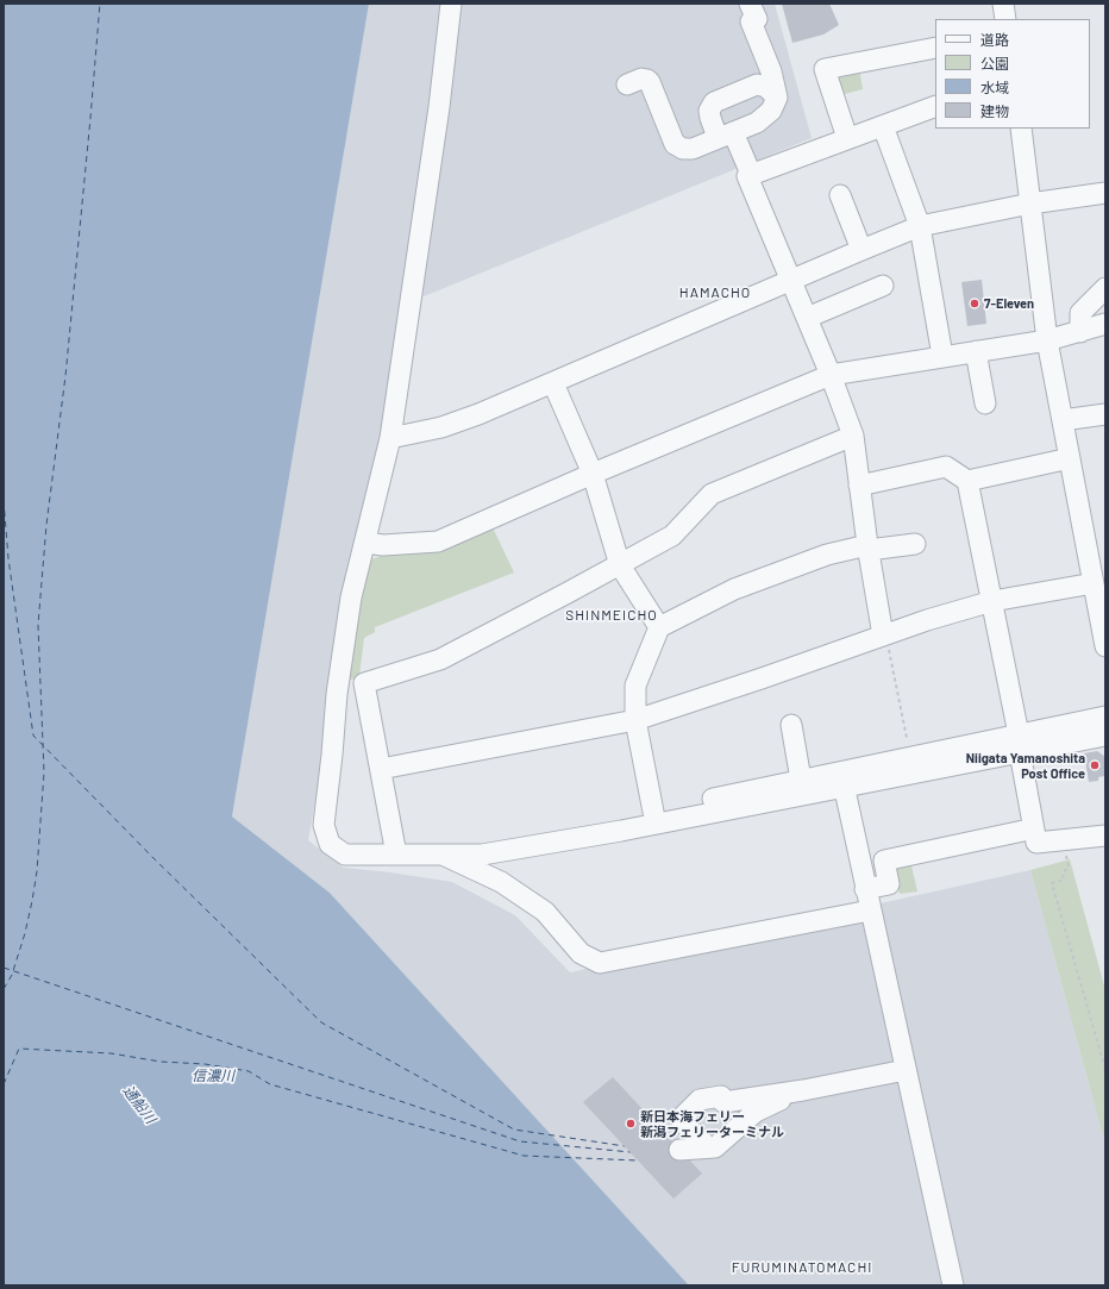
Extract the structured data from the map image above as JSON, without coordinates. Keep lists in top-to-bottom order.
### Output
{
  "districts": ["HAMACHO", "SHINMEICHO", "FURUMINATOMACHI"],
  "water": ["信濃川", "通船川"],
  "places": ["7-Eleven", "Niigata Yamanoshita Post Office", "新日本海フェリー 新潟フェリーターミナル"],
  "legend": [
    "道路",
    "公園",
    "水域",
    "建物"
  ]
}
